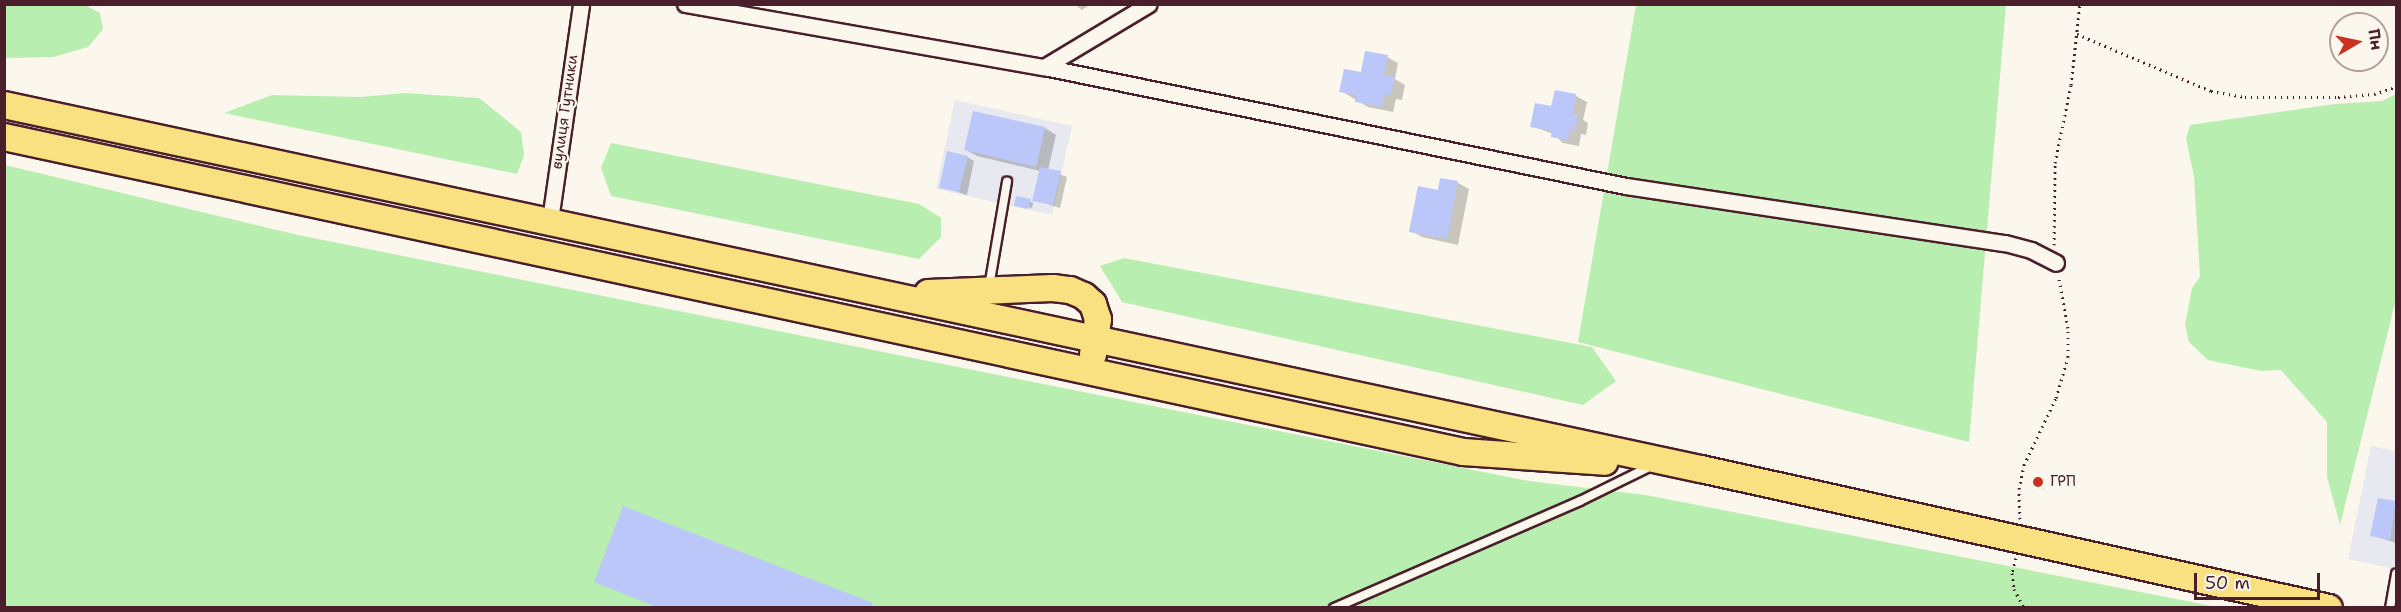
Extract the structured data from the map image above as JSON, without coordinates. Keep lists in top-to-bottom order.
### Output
{
  "streets": {
    "street": ["вулиця Гутники"]
  },
  "places": ["ГРП"],
  "scale_bar": "50 m",
  "north": "right"
}
